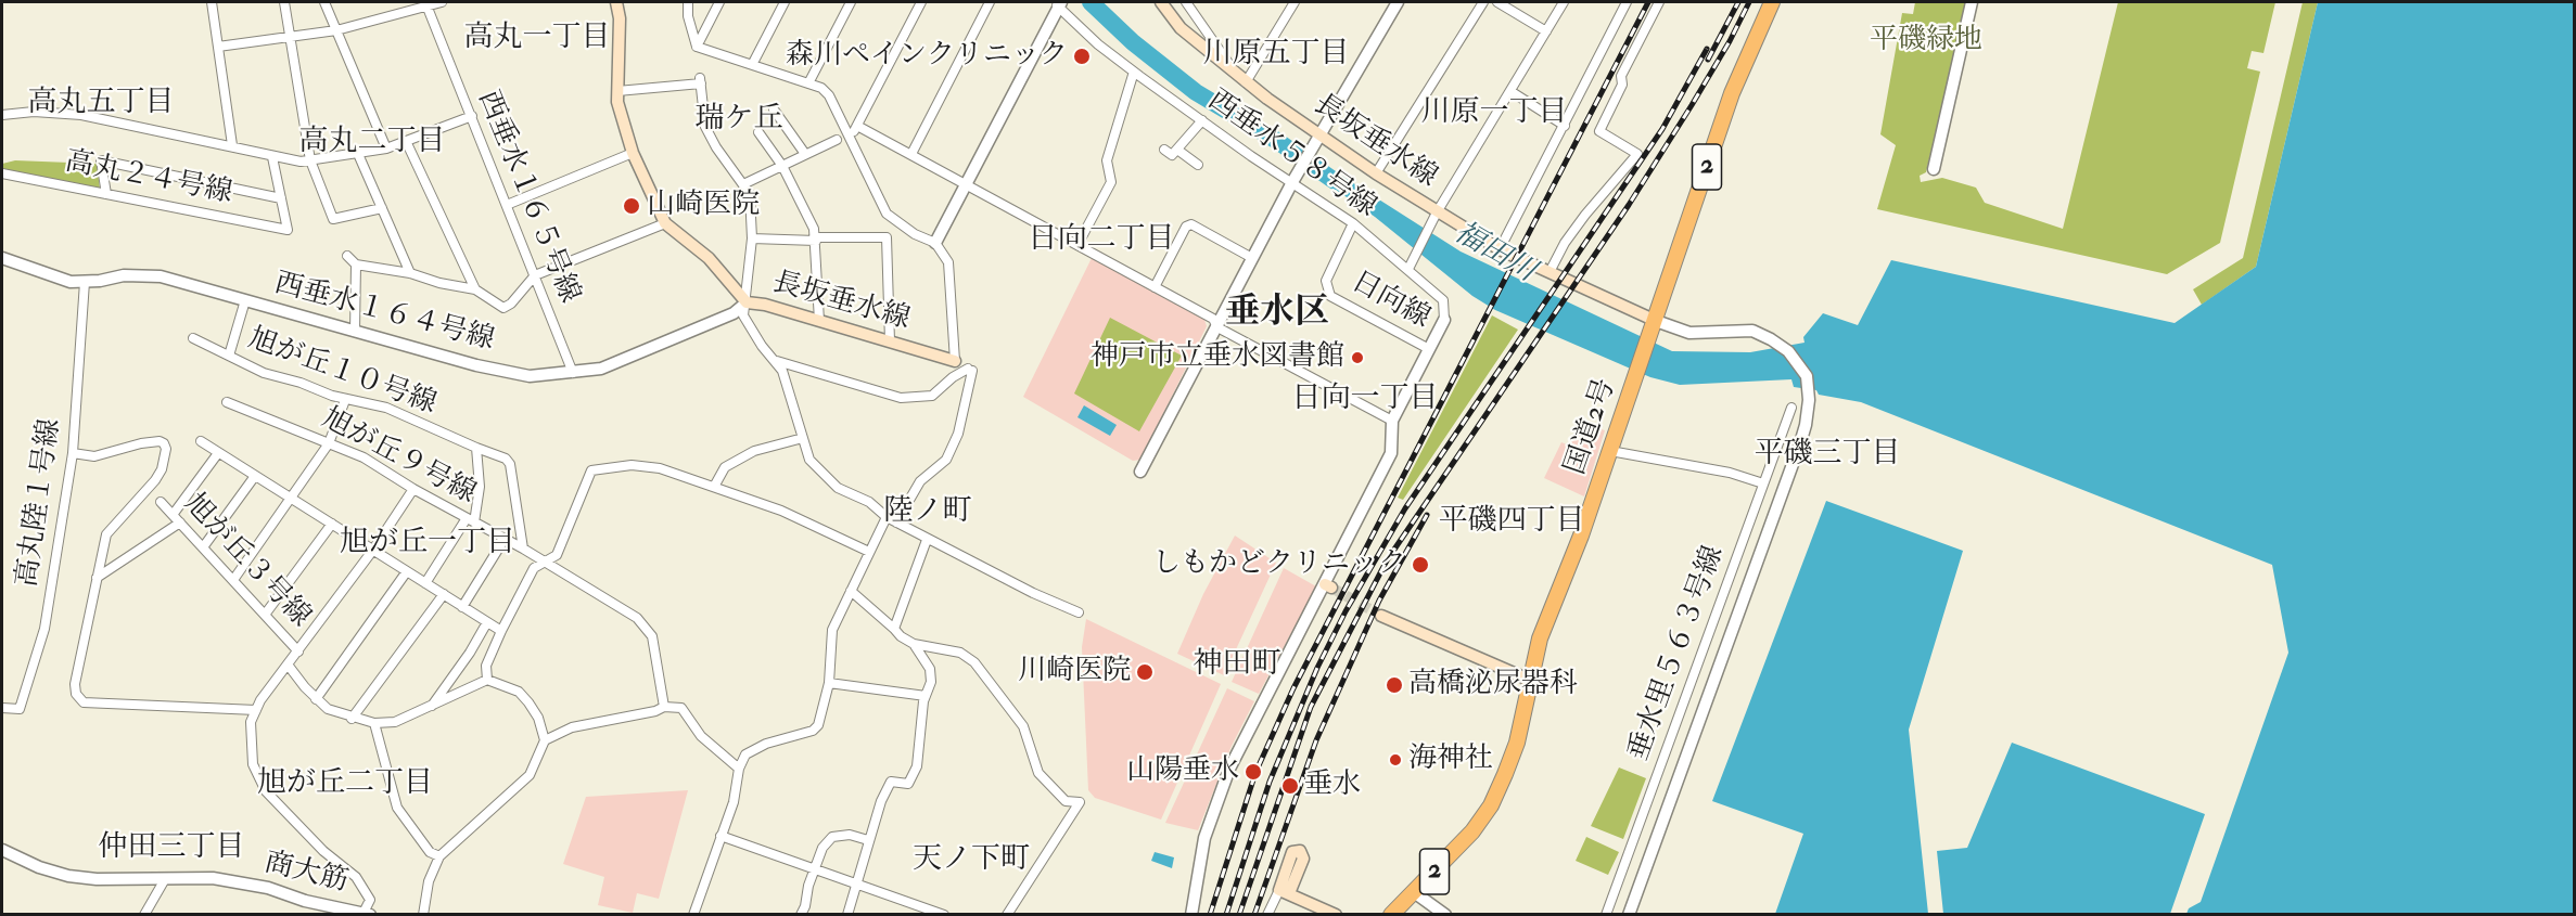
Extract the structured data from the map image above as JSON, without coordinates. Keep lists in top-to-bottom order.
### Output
{
  "streets": {
    "highway": ["2", "国道2号"],
    "main road": ["長坂垂水線"],
    "street": [
      "西垂水５８号線",
      "高丸２４号線",
      "西垂水１６５号線",
      "日向線",
      "西垂水１６４号線",
      "旭が丘１０号線",
      "旭が丘９号線",
      "高丸陸１号線",
      "旭が丘３号線",
      "垂水里５６３号線",
      "商大筋"
    ]
  },
  "crossings": [
    ["長坂垂水線", "西垂水１６４号線"],
    ["長坂垂水線", "国道2号"],
    ["西垂水５８号線", "日向線"],
    ["西垂水１６５号線", "西垂水１６４号線"],
    ["西垂水１６４号線", "高丸陸１号線"],
    ["旭が丘１０号線", "旭が丘９号線"]
  ],
  "districts": [
    "高丸一丁目",
    "川原五丁目",
    "高丸五丁目",
    "川原一丁目",
    "瑞ケ丘",
    "高丸二丁目",
    "日向二丁目",
    "垂水区",
    "日向一丁目",
    "平磯三丁目",
    "陸ノ町",
    "平磯四丁目",
    "旭が丘一丁目",
    "神田町",
    "旭が丘二丁目",
    "仲田三丁目",
    "天ノ下町"
  ],
  "water": ["福田川"],
  "parks": ["平磯緑地"],
  "places": [
    "森川ペインクリニック",
    "山崎医院",
    "神戸市立垂水図書館",
    "しもかどクリニック",
    "川崎医院",
    "高橋泌尿器科",
    "海神社",
    "山陽垂水",
    "垂水"
  ]
}
